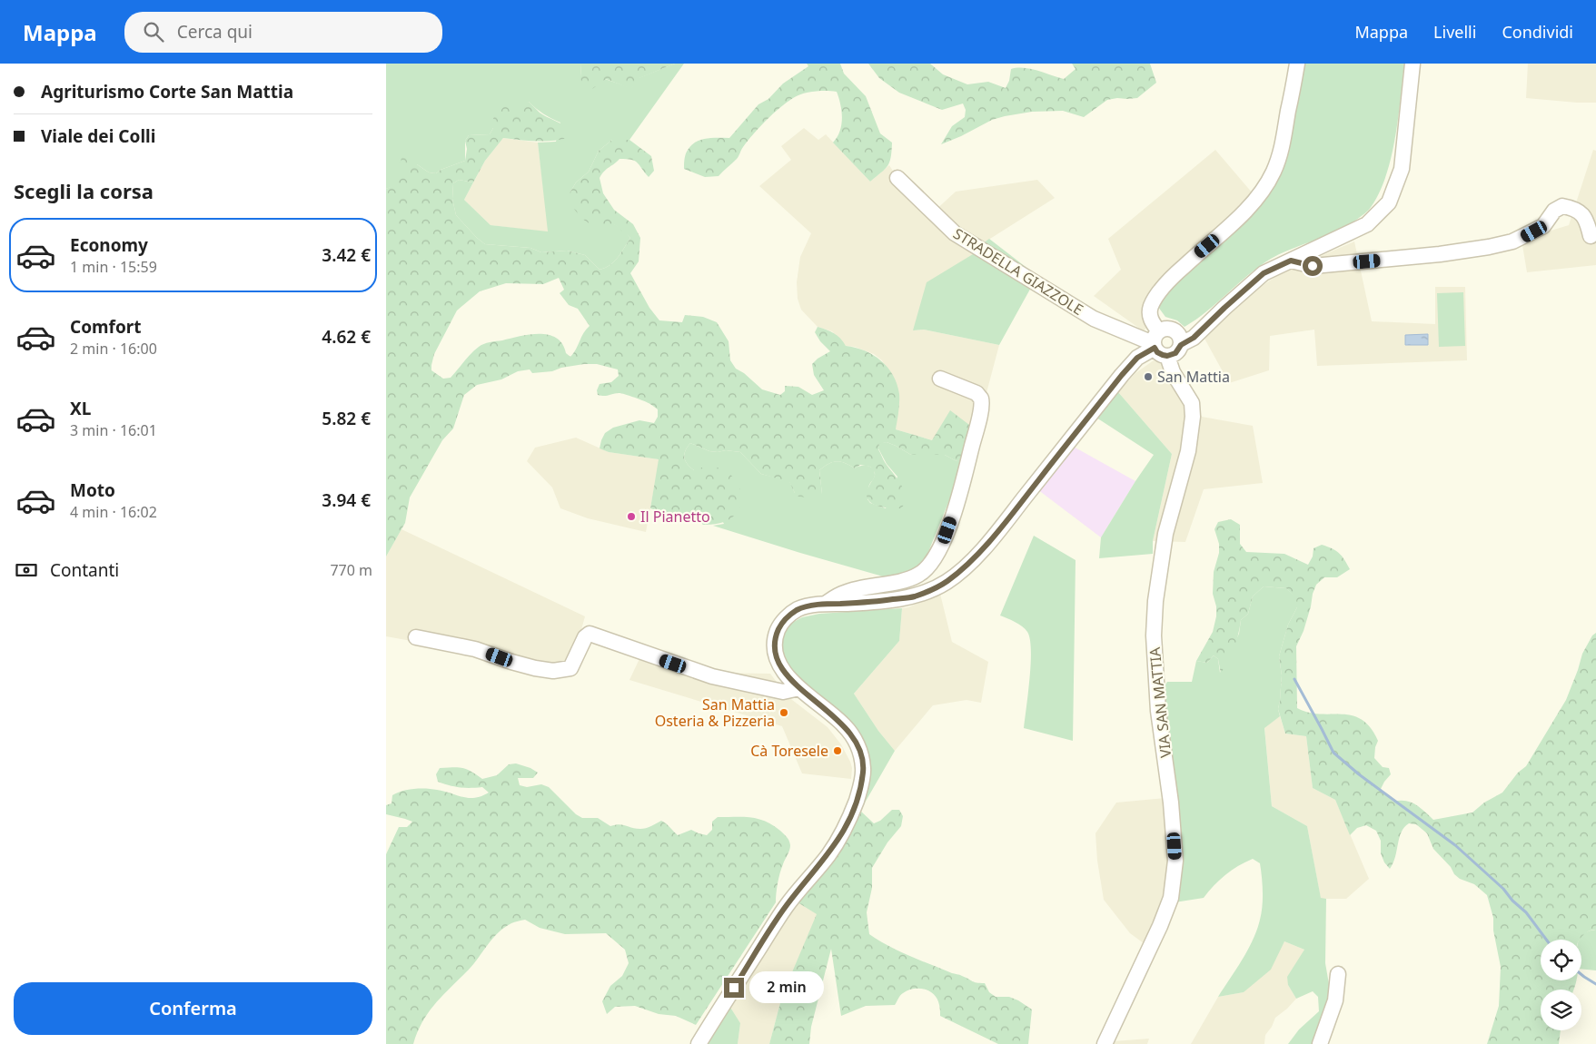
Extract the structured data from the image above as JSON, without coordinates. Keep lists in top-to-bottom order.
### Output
{
  "streets": {
    "street": ["STRADELLA GIAZZOLE", "VIA SAN MATTIA"]
  },
  "crossings": [
    ["STRADELLA GIAZZOLE", "VIA SAN MATTIA"]
  ],
  "places": [
    "San Mattia",
    "Il Pianetto",
    "San Mattia Osteria & Pizzeria",
    "Cà Toresele"
  ],
  "page": {
    "header": "Mappa",
    "search": "Cerca qui",
    "nav": ["Mappa", "Livelli", "Condividi"],
    "banner": ["Agriturismo Corte San Mattia", "Viale dei Colli"],
    "heading": "Scegli la corsa",
    "list": [
      {
        "name": "Economy",
        "note": "1 min · 15:59",
        "value": "3.42 €"
      },
      {
        "name": "Comfort",
        "note": "2 min · 16:00",
        "value": "4.62 €"
      },
      {
        "name": "XL",
        "note": "3 min · 16:01",
        "value": "5.82 €"
      },
      {
        "name": "Moto",
        "note": "4 min · 16:02",
        "value": "3.94 €"
      }
    ],
    "pay": ["Contanti", "770 m"],
    "bubble": "2 min",
    "buttons": "Conferma"
  }
}
